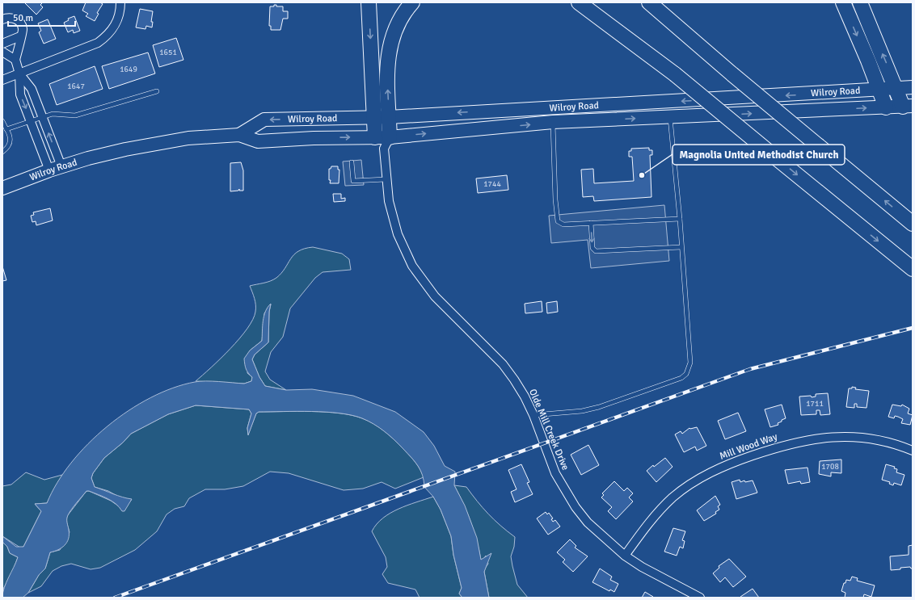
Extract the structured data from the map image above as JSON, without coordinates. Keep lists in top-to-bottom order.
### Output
{
  "streets": {
    "main road": ["Wilroy Road"],
    "street": ["Olde Mill Creek Drive", "Mill Wood Way"]
  },
  "crossings": [
    ["Wilroy Road", "Olde Mill Creek Drive"],
    ["Olde Mill Creek Drive", "Mill Wood Way"]
  ],
  "places": ["Magnolia United Methodist Church"],
  "house_numbers": [
    "1651",
    "1649",
    "1647",
    "1744",
    "1711",
    "1708"
  ],
  "scale_bar": "50 m"
}
